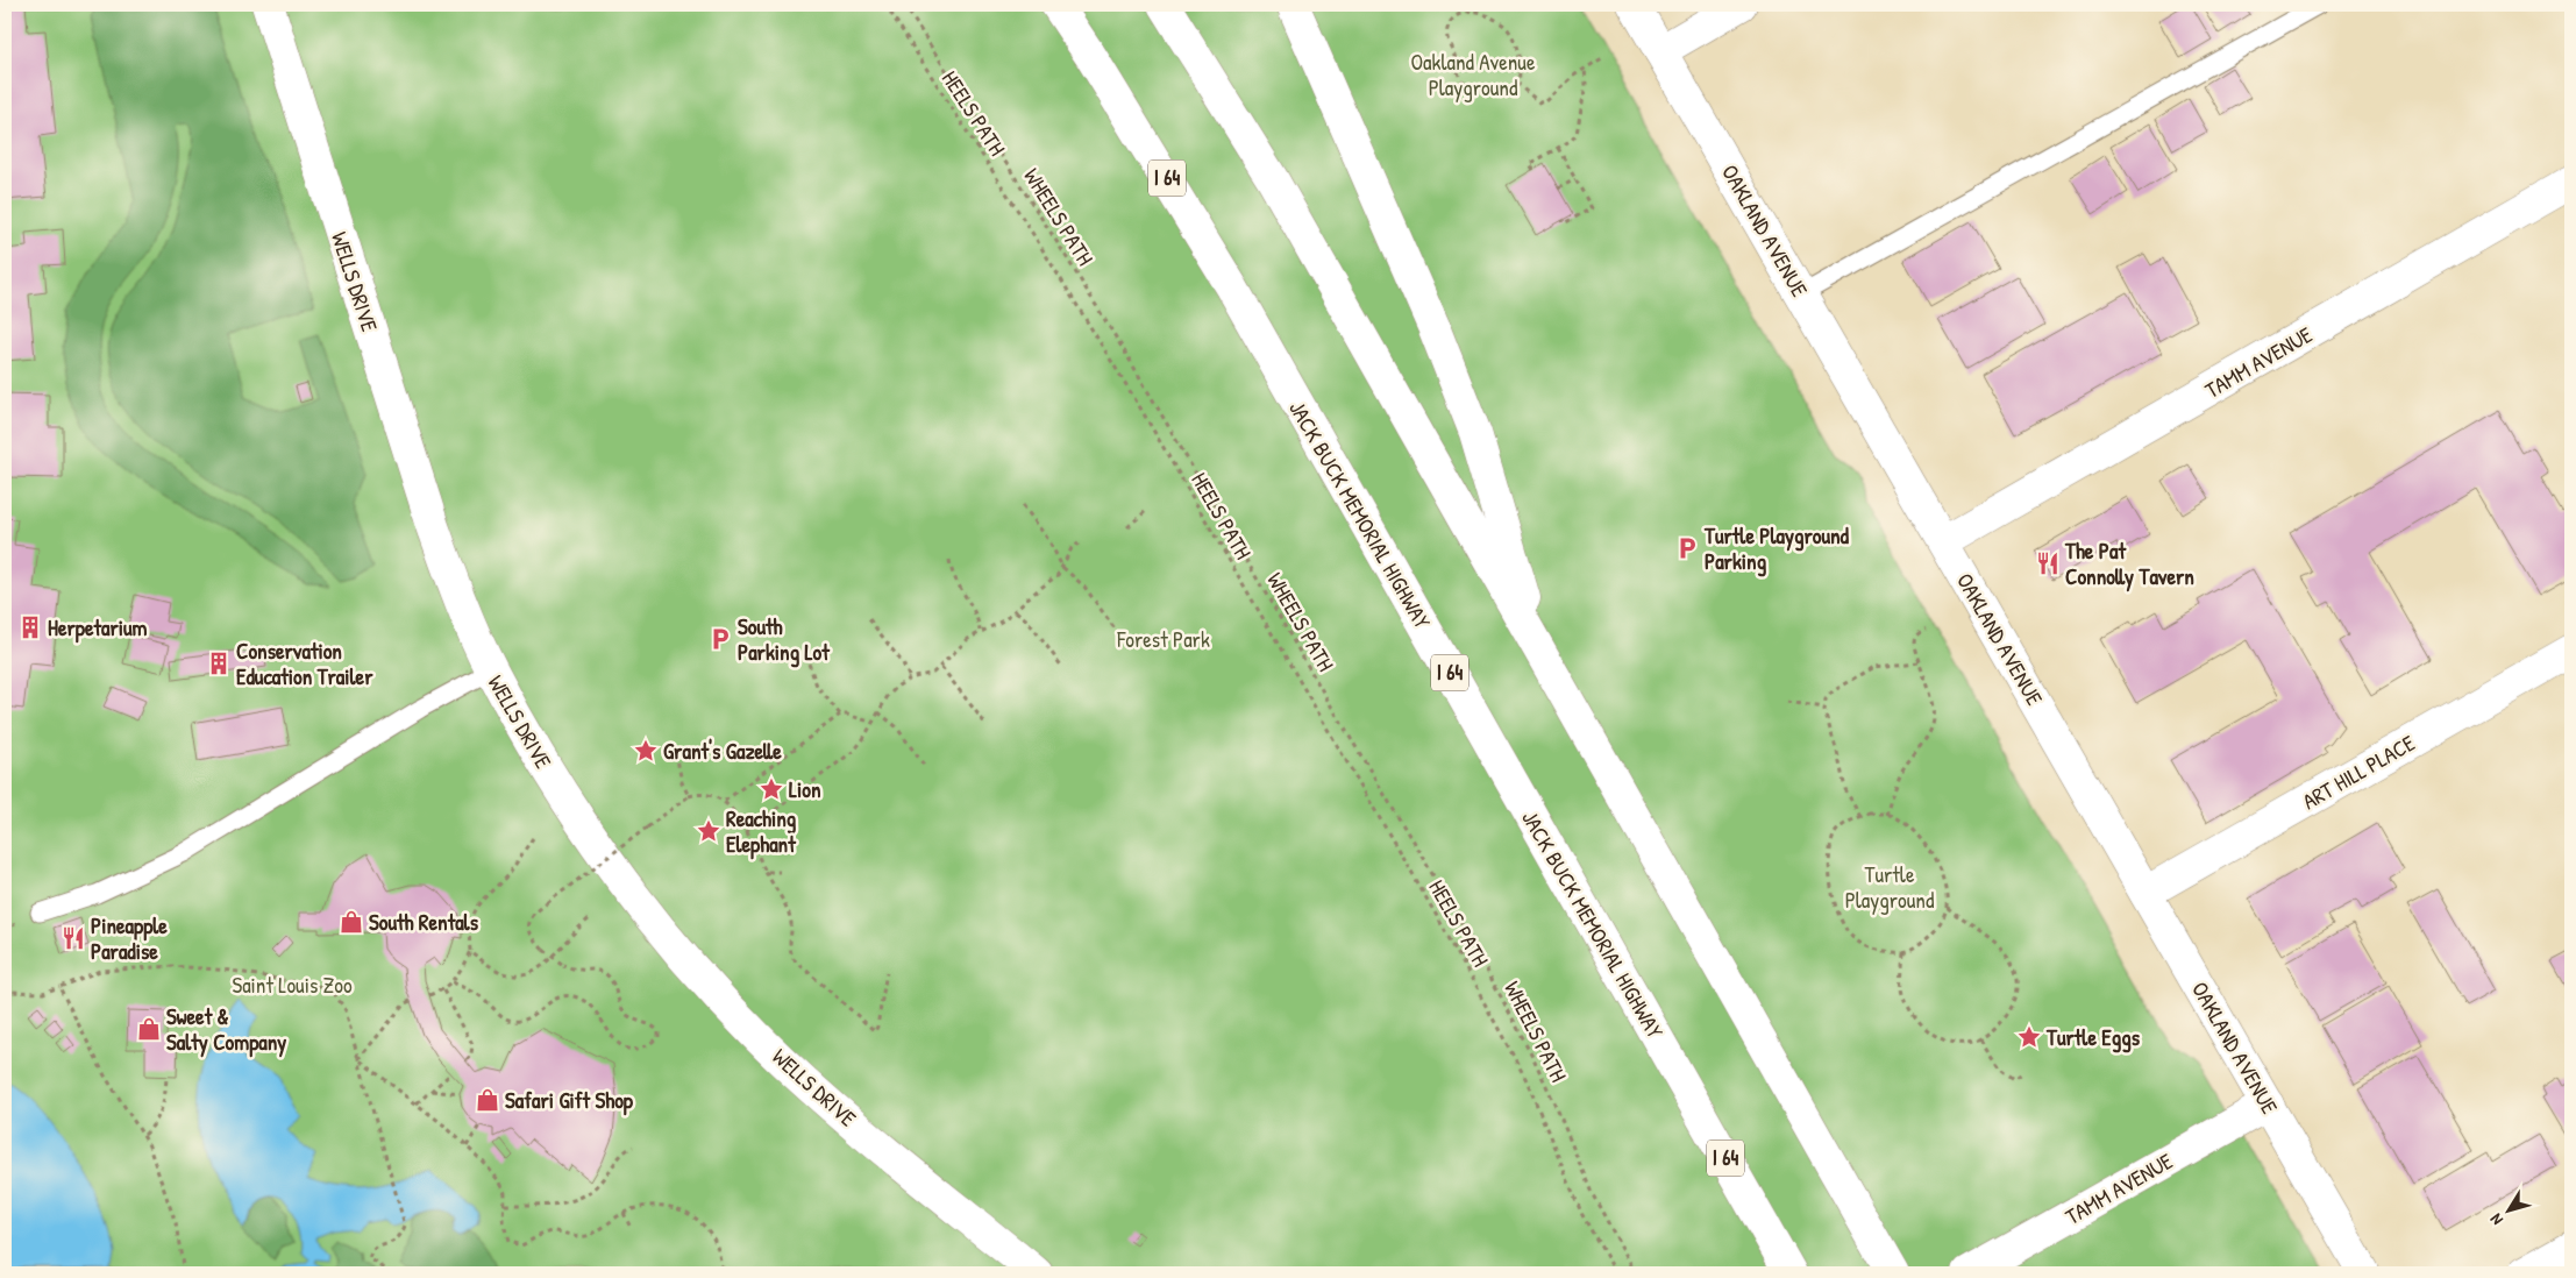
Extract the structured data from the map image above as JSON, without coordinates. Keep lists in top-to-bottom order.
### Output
{
  "streets": {
    "main road": [
      "I 64",
      "OAKLAND AVENUE",
      "WELLS DRIVE",
      "TAMM AVENUE",
      "JACK BUCK MEMORIAL HIGHWAY",
      "ART HILL PLACE"
    ],
    "path": ["HEELS PATH", "WHEELS PATH"]
  },
  "crossings": [
    ["OAKLAND AVENUE", "TAMM AVENUE"],
    ["OAKLAND AVENUE", "ART HILL PLACE"]
  ],
  "parks": [
    "Oakland Avenue Playground",
    "Forest Park",
    "Turtle Playground",
    "Saint Louis Zoo"
  ],
  "places": {
    "parking": ["Turtle Playground Parking", "South Parking Lot"],
    "restaurant": ["The Pat Connolly Tavern", "Pineapple Paradise"],
    "building": ["Herpetarium", "Conservation Education Trailer"],
    "place": [
      "Grant's Gazelle",
      "Lion",
      "Reaching Elephant",
      "Turtle Eggs"
    ],
    "shop": ["South Rentals", "Sweet & Salty Company", "Safari Gift Shop"]
  },
  "north": "bottom left"
}
